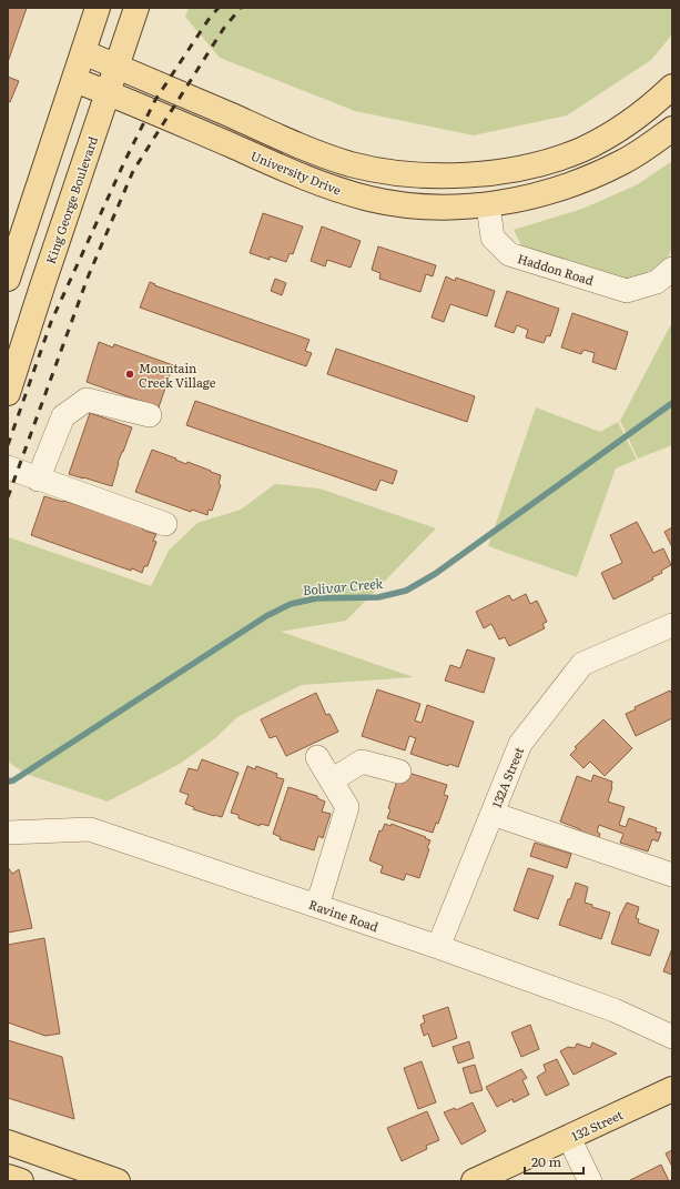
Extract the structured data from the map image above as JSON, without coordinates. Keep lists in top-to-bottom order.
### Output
{
  "streets": {
    "main road": ["University Drive", "King George Boulevard", "132 Street"],
    "street": ["Haddon Road", "132A Street", "Ravine Road"]
  },
  "crossings": [
    ["University Drive", "King George Boulevard"],
    ["University Drive", "Haddon Road"],
    ["132A Street", "Ravine Road"]
  ],
  "water": ["Bolivar Creek"],
  "places": ["Mountain Creek Village"],
  "scale_bar": "20 m"
}
